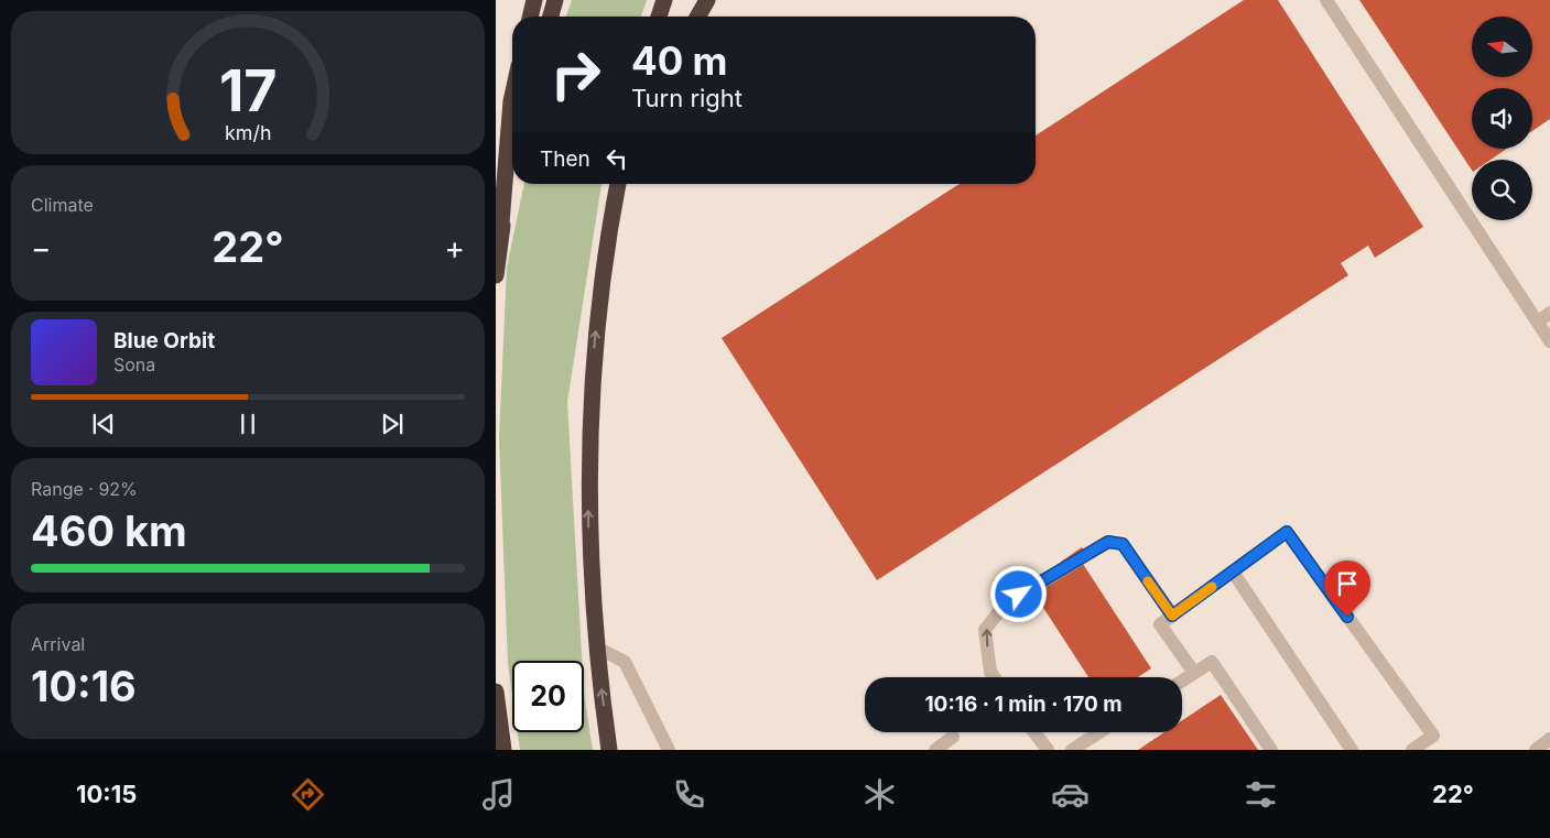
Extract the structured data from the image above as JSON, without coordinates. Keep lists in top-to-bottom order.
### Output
{
  "north": "left",
  "page": {
    "turn": ["40 m", "Turn right"],
    "then": "Then",
    "tile": [
      "Climate",
      ["Range · 92%", "460 km"],
      ["Arrival", "10:16"]
    ],
    "heat": ["−", "22°", "+"],
    "song": ["Blue Orbit", "Sona"],
    "limit": "20",
    "trip": "10:16 · 1 min · 170 m",
    "tabs": ["10:15", "22°"],
    "gauge": ["17", "km/h"]
  }
}
